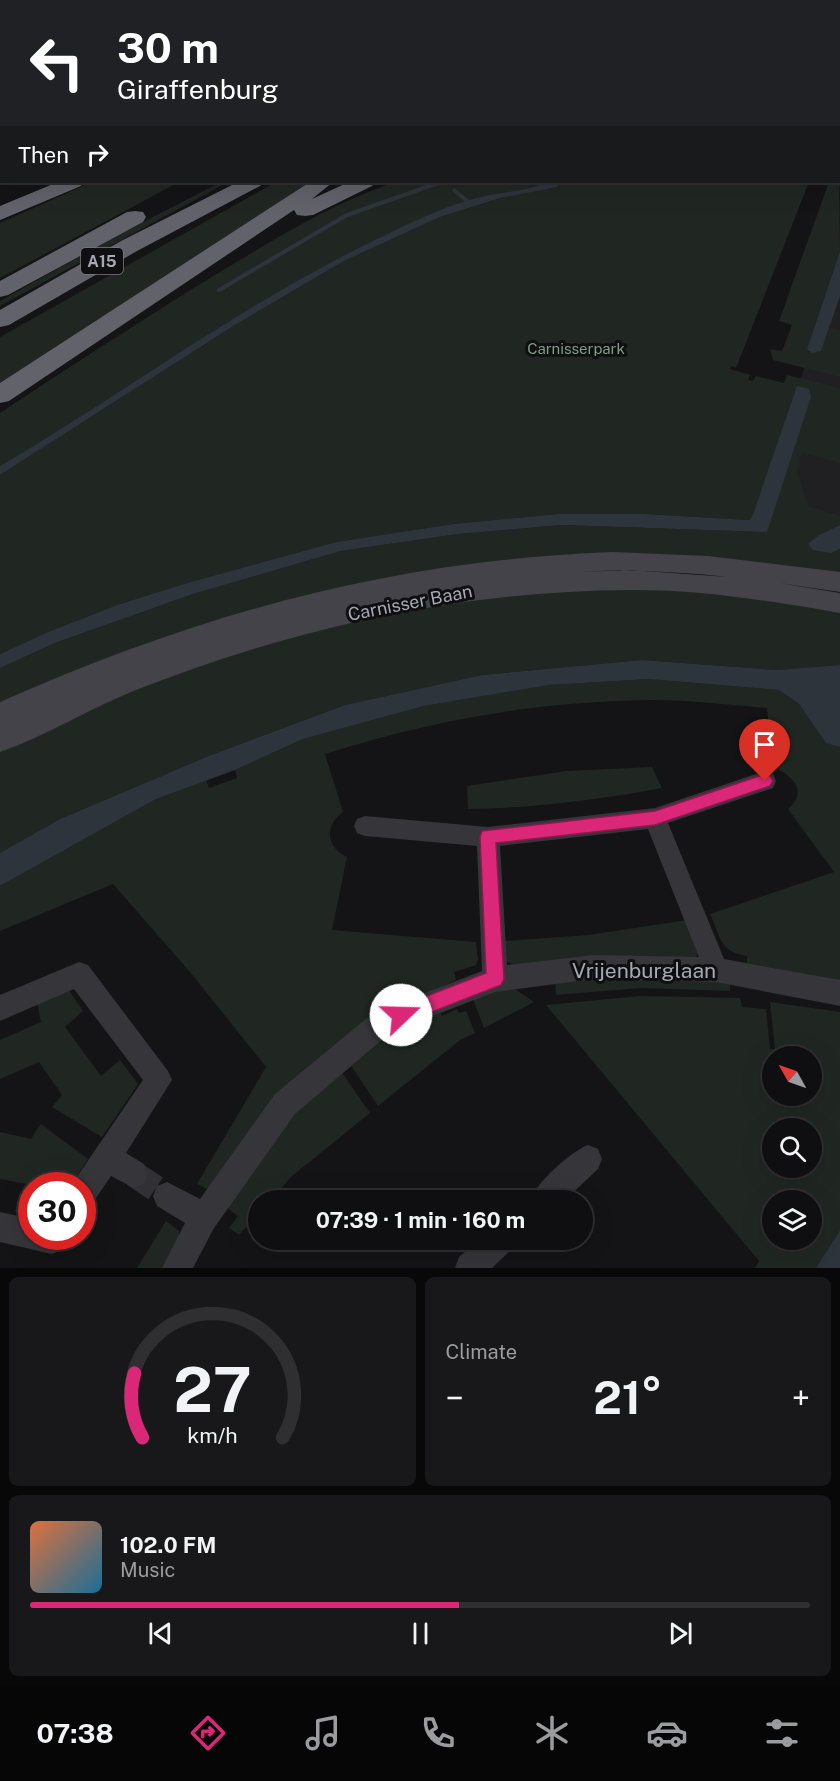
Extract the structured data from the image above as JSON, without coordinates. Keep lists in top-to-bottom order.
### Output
{
  "streets": {
    "highway": ["A15"],
    "main road": ["Carnisser Baan"],
    "street": ["Vrijenburglaan"]
  },
  "parks": ["Carnisserpark"],
  "north": "top left",
  "page": {
    "turn": ["30 m", "Giraffenburg"],
    "then": "Then",
    "limit": "30",
    "trip": "07:39 · 1 min · 160 m",
    "tile": "Climate",
    "heat": ["−", "21°", "+"],
    "song": ["102.0 FM", "Music"],
    "tabs": "07:38",
    "gauge": ["27", "km/h"]
  }
}
